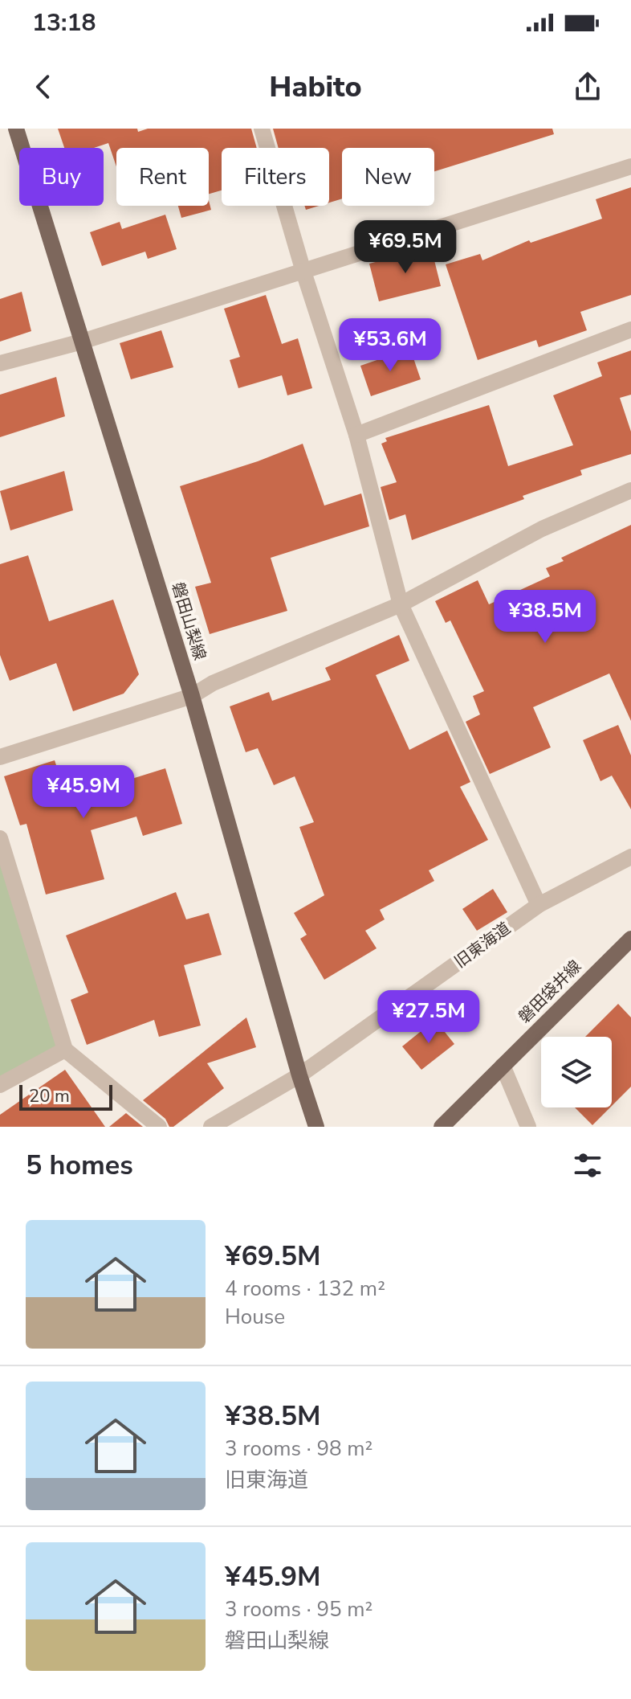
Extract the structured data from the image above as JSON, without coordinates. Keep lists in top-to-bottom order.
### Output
{
  "streets": {
    "main road": ["磐田山梨線", "磐田袋井線"],
    "street": ["旧東海道"]
  },
  "crossings": [
    ["磐田山梨線", "旧東海道"]
  ],
  "scale_bar": "20 m",
  "page": {
    "status": "13:18",
    "header": "Habito",
    "chip": [
      "Buy",
      "Rent",
      "Filters",
      "New"
    ],
    "price": [
      "¥69.5M",
      "¥53.6M",
      "¥38.5M",
      "¥45.9M",
      "¥27.5M"
    ],
    "scale": "20 m",
    "heading": "5 homes",
    "list": [
      {
        "name": "¥69.5M",
        "note": "4 rooms · 132 m² · House"
      },
      {
        "name": "¥38.5M",
        "note": "3 rooms · 98 m² · 旧東海道"
      },
      {
        "name": "¥45.9M",
        "note": "3 rooms · 95 m² · 磐田山梨線"
      }
    ]
  }
}
